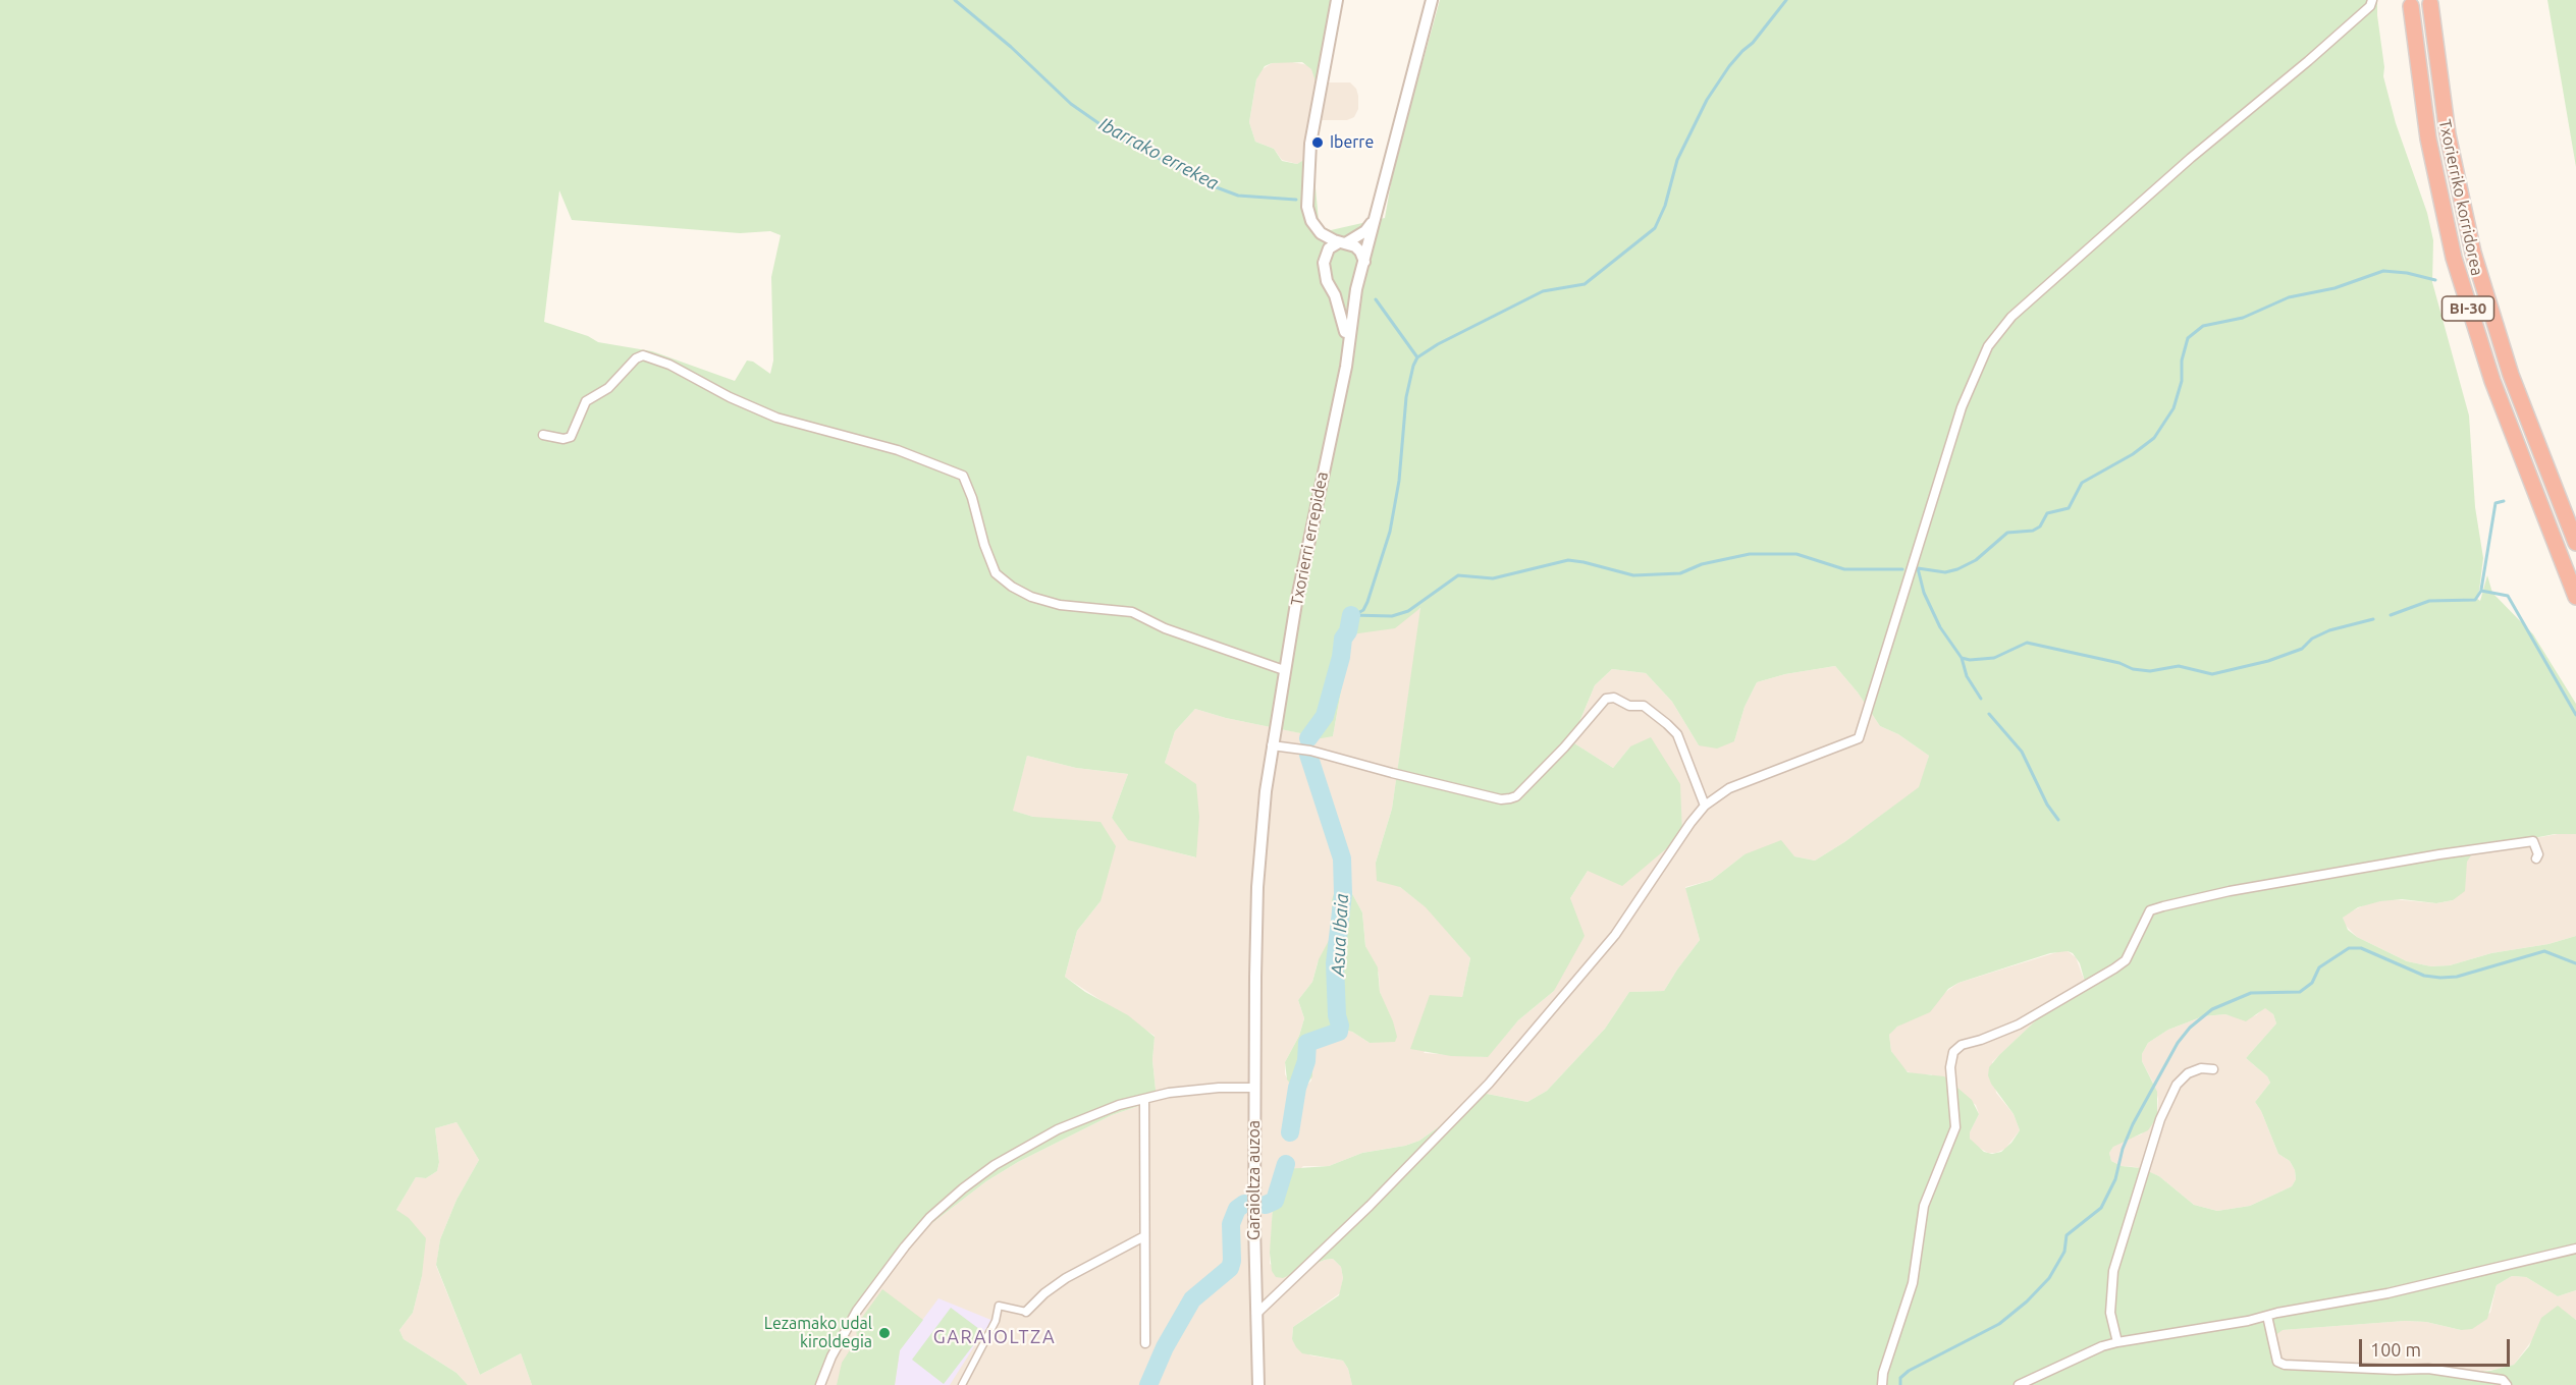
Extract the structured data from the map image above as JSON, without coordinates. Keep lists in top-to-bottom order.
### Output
{
  "streets": {
    "highway": ["Txorierriko korridorea", "BI-30"],
    "street": ["Txorierri errepidea", "Garaioltza auzoa"]
  },
  "crossings": [
    ["Txorierri errepidea", "Garaioltza auzoa"]
  ],
  "districts": ["GARAIOLTZA"],
  "water": ["Ibarrako errekea", "Asua Ibaia"],
  "places": ["Iberre", "Lezamako udal kiroldegia"],
  "scale_bar": "100 m"
}
